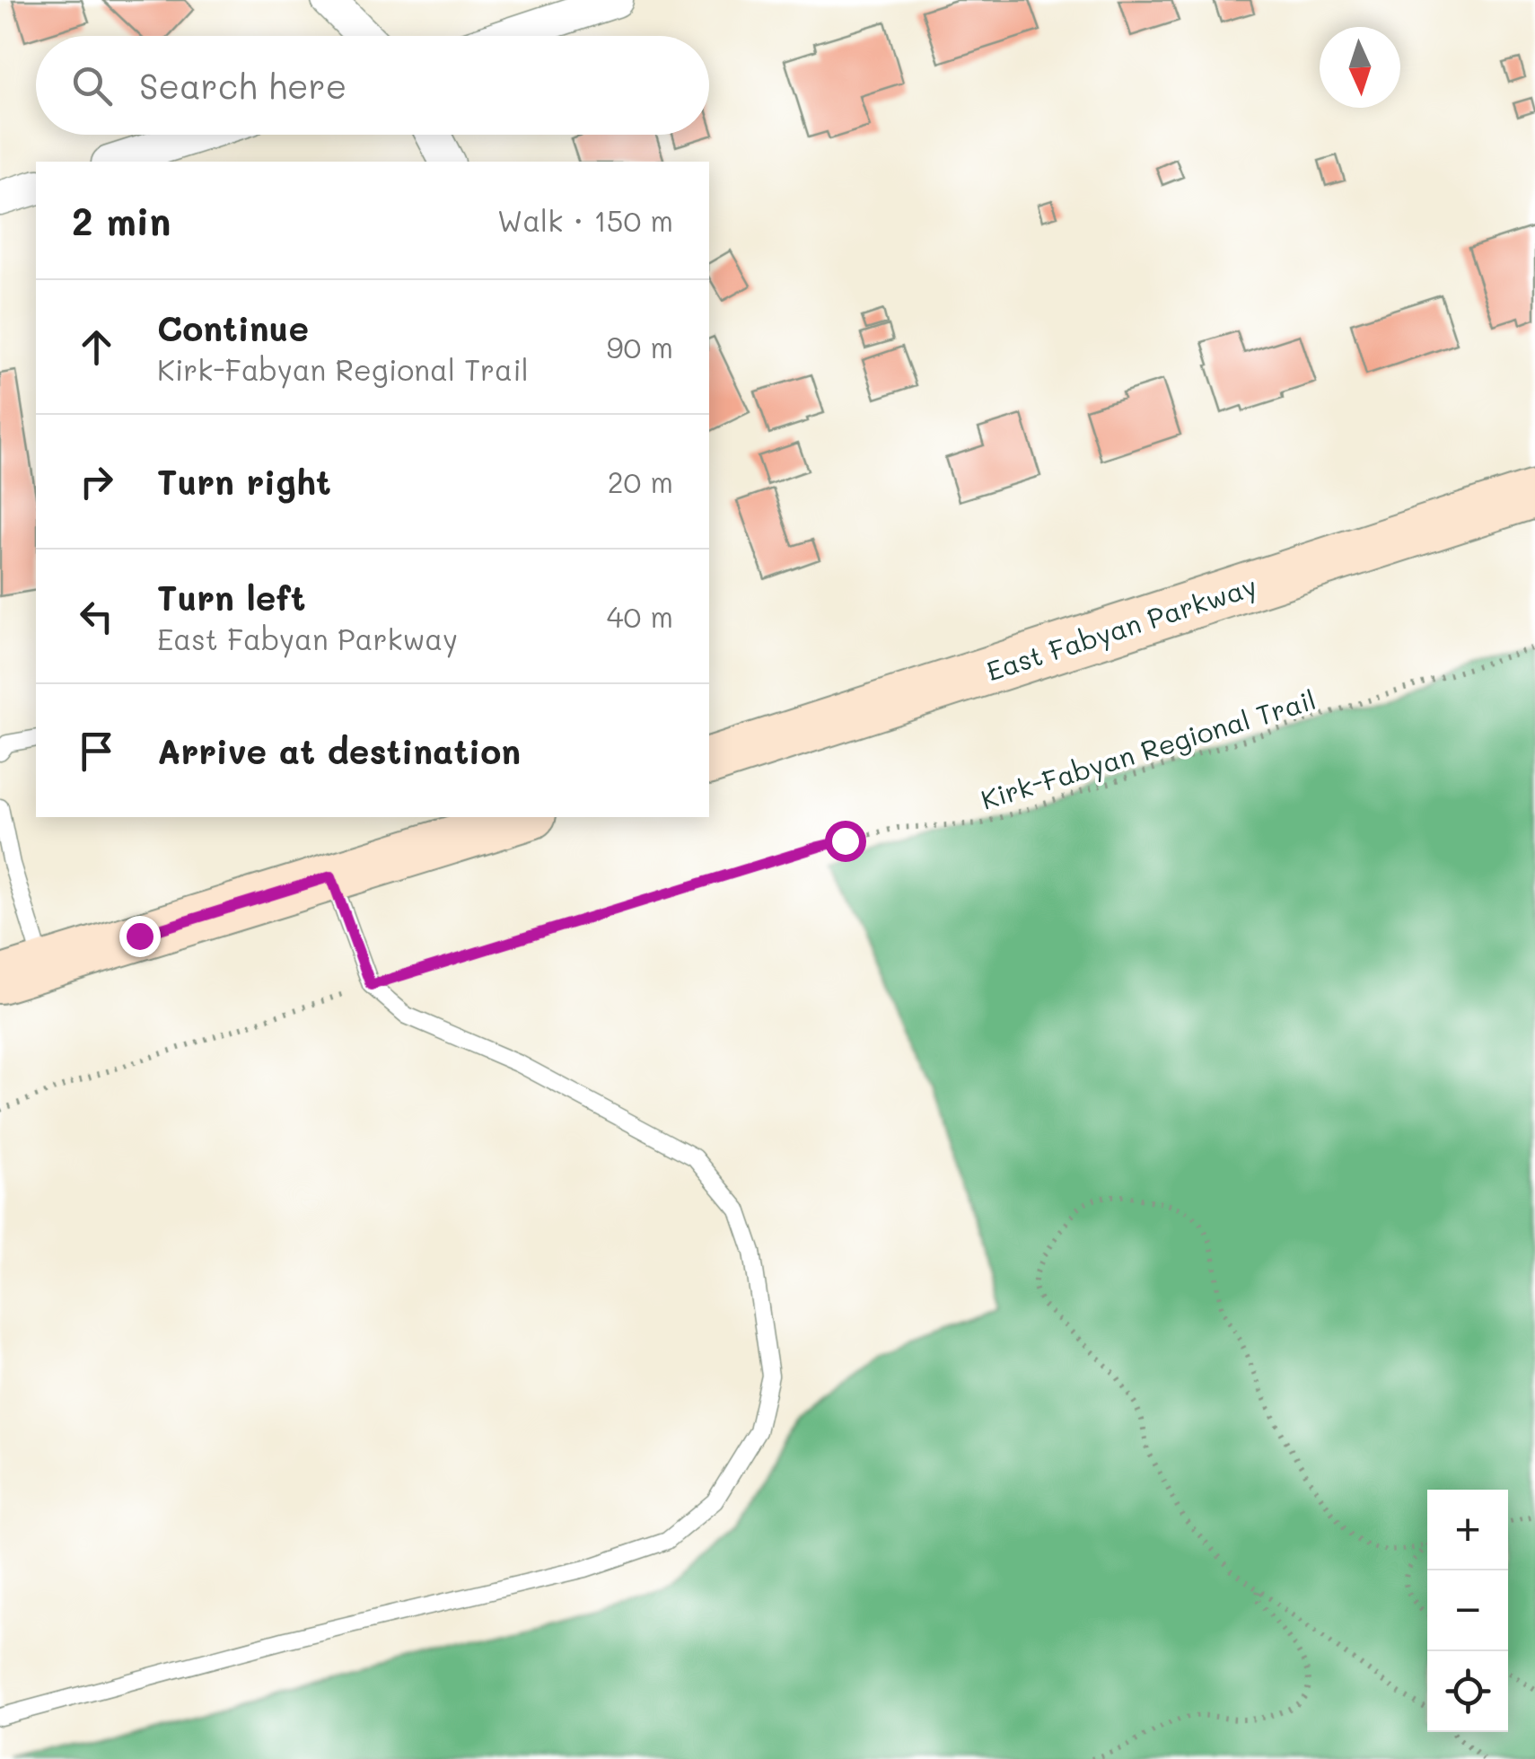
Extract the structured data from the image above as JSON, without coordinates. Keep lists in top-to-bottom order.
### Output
{
  "streets": {
    "main road": ["East Fabyan Parkway"],
    "path": ["Kirk-Fabyan Regional Trail"]
  },
  "north": "bottom",
  "page": {
    "search": "Search here",
    "heading": ["2 min", "Walk · 150 m"],
    "list": [
      ["Continue", "Kirk-Fabyan Regional Trail", "90 m"],
      ["Turn right", "20 m"],
      ["Turn left", "East Fabyan Parkway", "40 m"],
      "Arrive at destination"
    ],
    "map_buttons": ["+", "−"]
  }
}
